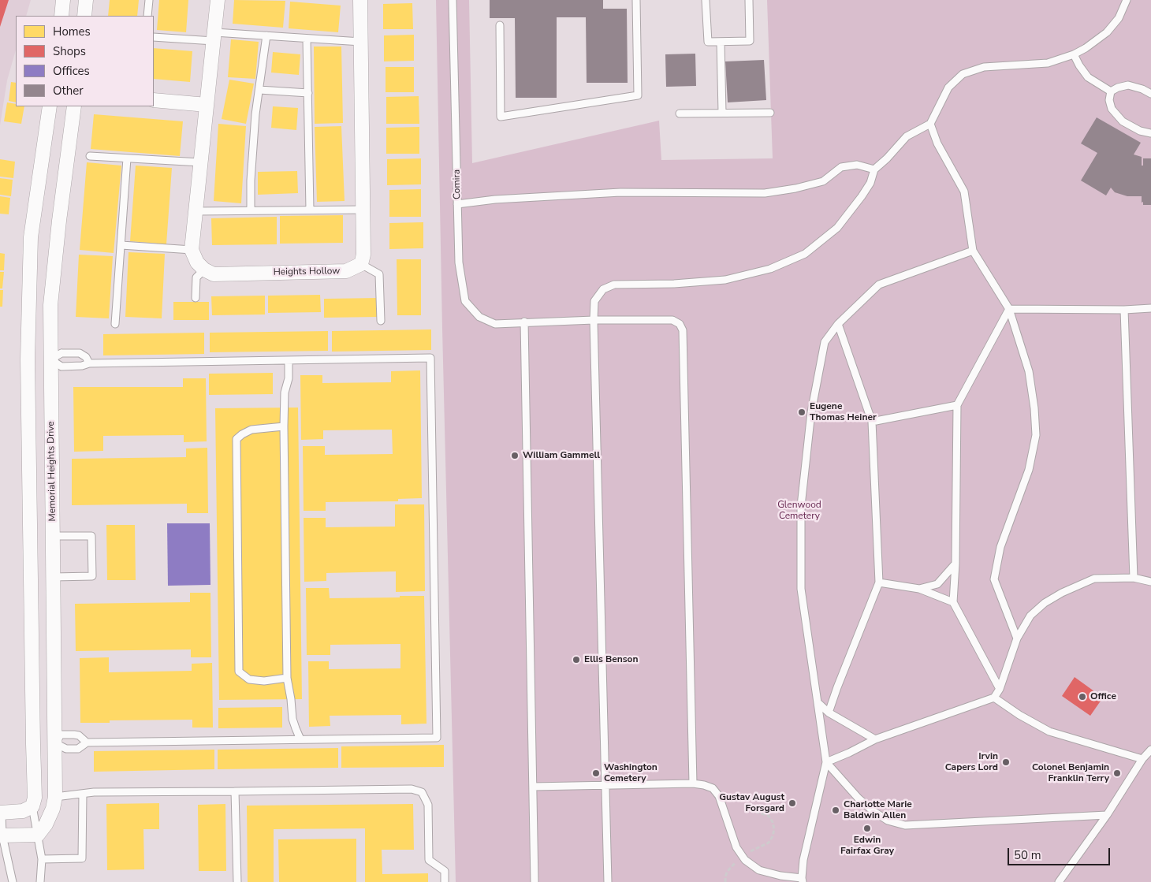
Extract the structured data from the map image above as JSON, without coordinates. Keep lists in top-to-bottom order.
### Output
{
  "streets": {
    "street": ["Heights Hollow", "Memorial Heights Drive"],
    "lane": ["Comira"]
  },
  "parks": ["Glenwood Cemetery"],
  "places": [
    "Eugene Thomas Heiner",
    "William Gammell",
    "Ellis Benson",
    "Office",
    "Irvin Capers Lord",
    "Washington Cemetery",
    "Colonel Benjamin Franklin Terry",
    "Gustav August Forsgard",
    "Charlotte Marie Baldwin Allen",
    "Edwin Fairfax Gray"
  ],
  "legend": [
    "Homes",
    "Shops",
    "Offices",
    "Other"
  ],
  "scale_bar": "50 m"
}
